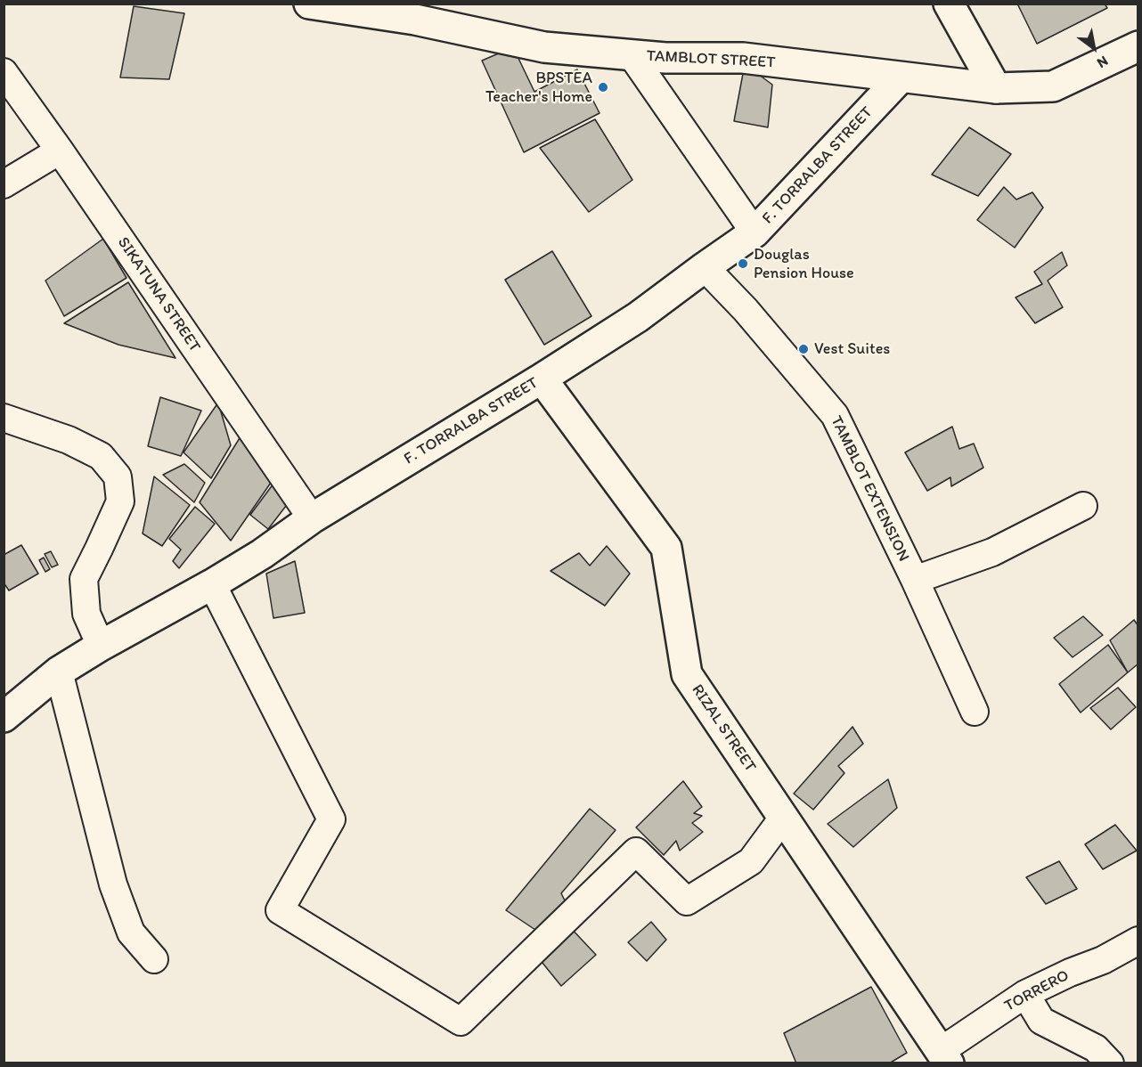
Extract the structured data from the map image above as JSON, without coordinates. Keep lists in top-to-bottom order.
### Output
{
  "streets": {
    "street": [
      "TAMBLOT STREET",
      "F. TORRALBA STREET",
      "SIKATUNA STREET",
      "TAMBLOT EXTENSION",
      "RIZAL STREET",
      "TORRERO"
    ]
  },
  "crossings": [
    ["TAMBLOT STREET", "F. TORRALBA STREET"],
    ["F. TORRALBA STREET", "SIKATUNA STREET"],
    ["F. TORRALBA STREET", "TAMBLOT EXTENSION"],
    ["F. TORRALBA STREET", "RIZAL STREET"],
    ["RIZAL STREET", "TORRERO"]
  ],
  "places": ["BPSTEA Teacher's Home", "Douglas Pension House", "Vest Suites"],
  "north": "bottom right"
}
